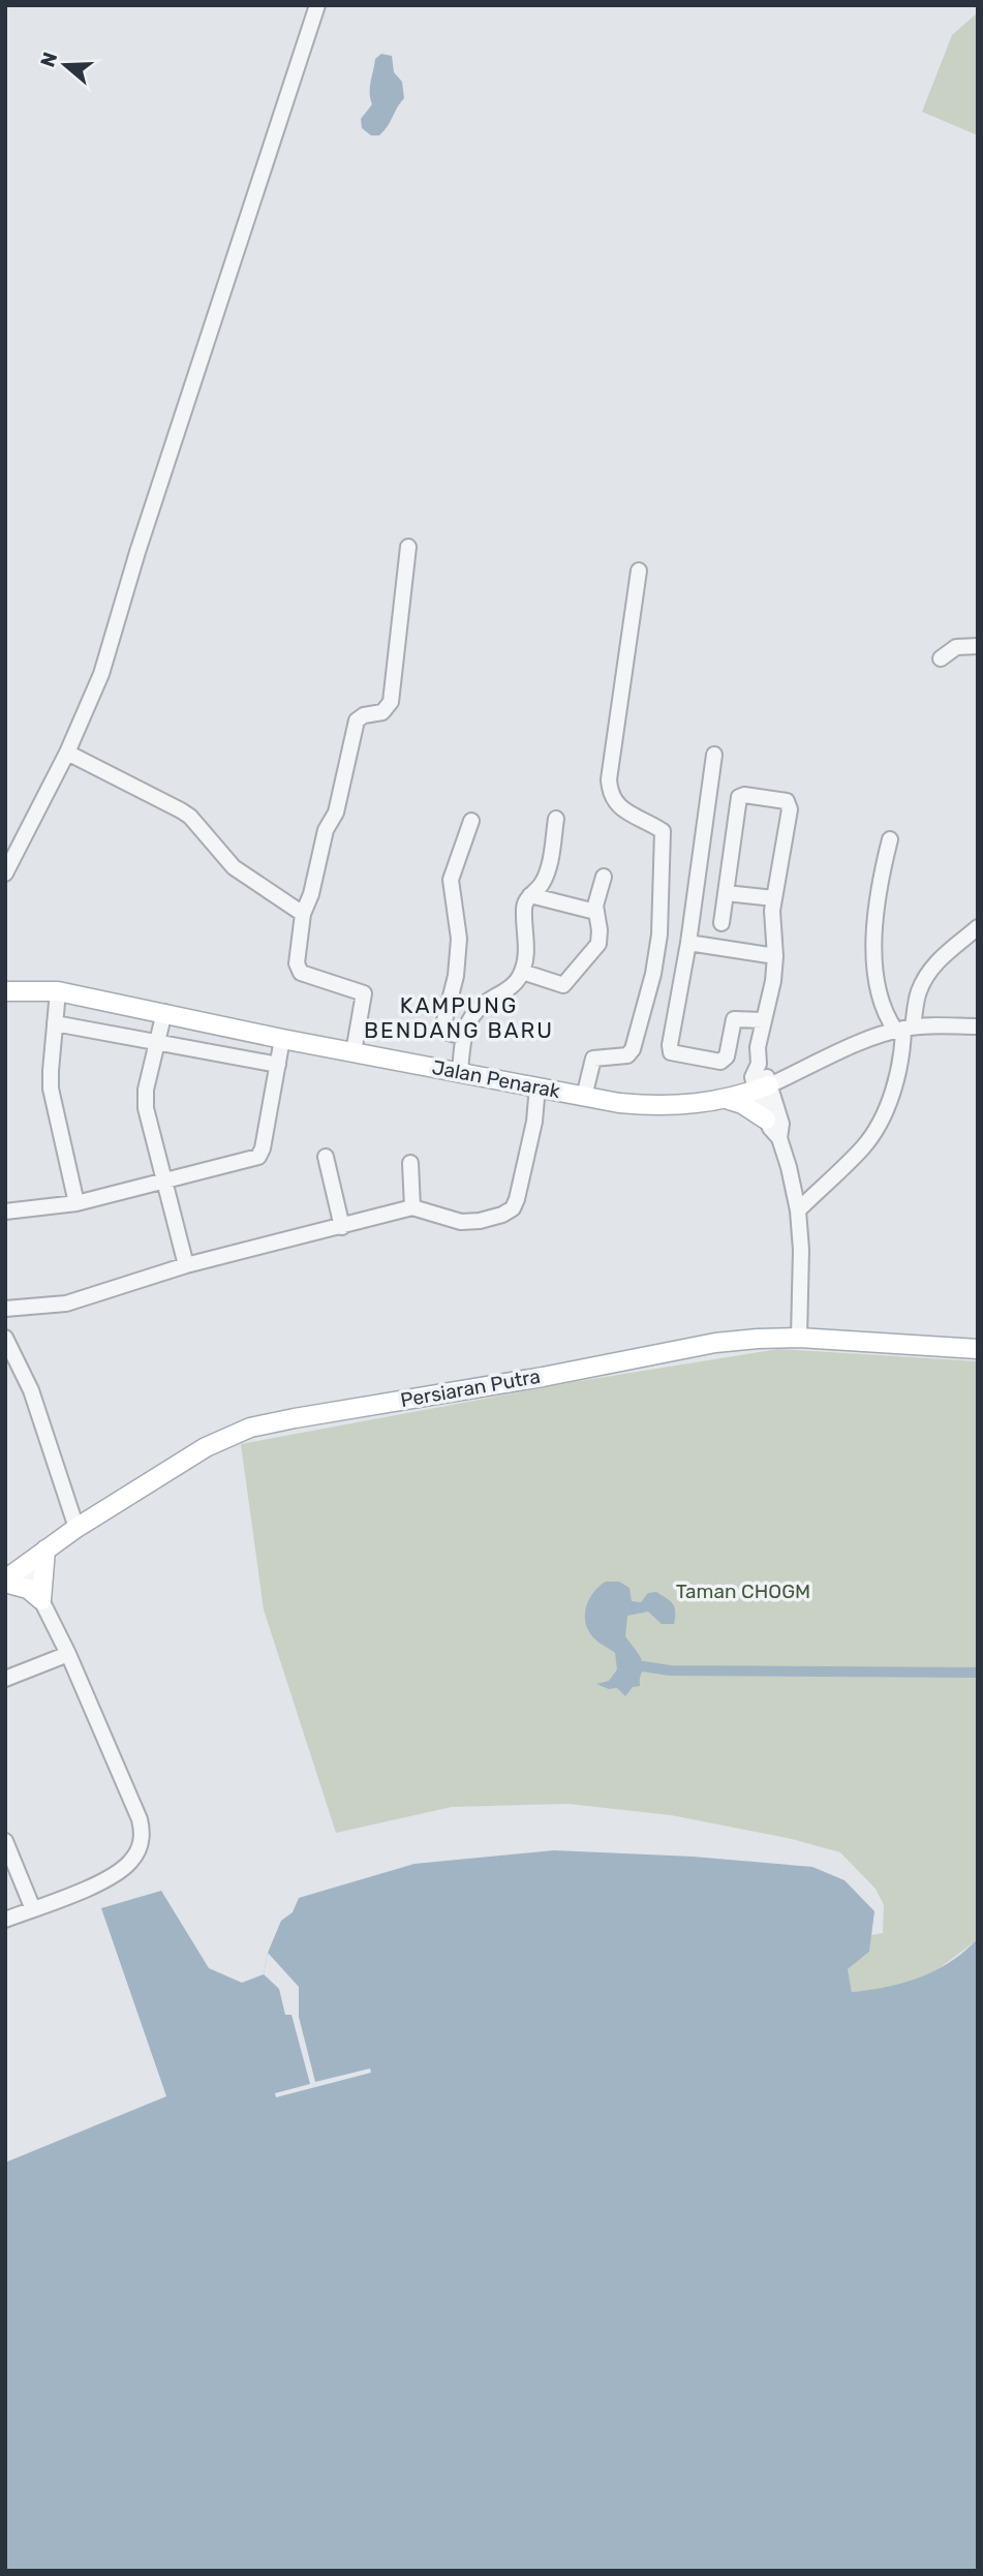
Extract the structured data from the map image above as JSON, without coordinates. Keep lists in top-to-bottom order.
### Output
{
  "streets": {
    "main road": ["Jalan Penarak", "Persiaran Putra"]
  },
  "districts": ["KAMPUNG BENDANG BARU"],
  "parks": ["Taman CHOGM"],
  "north": "left"
}
